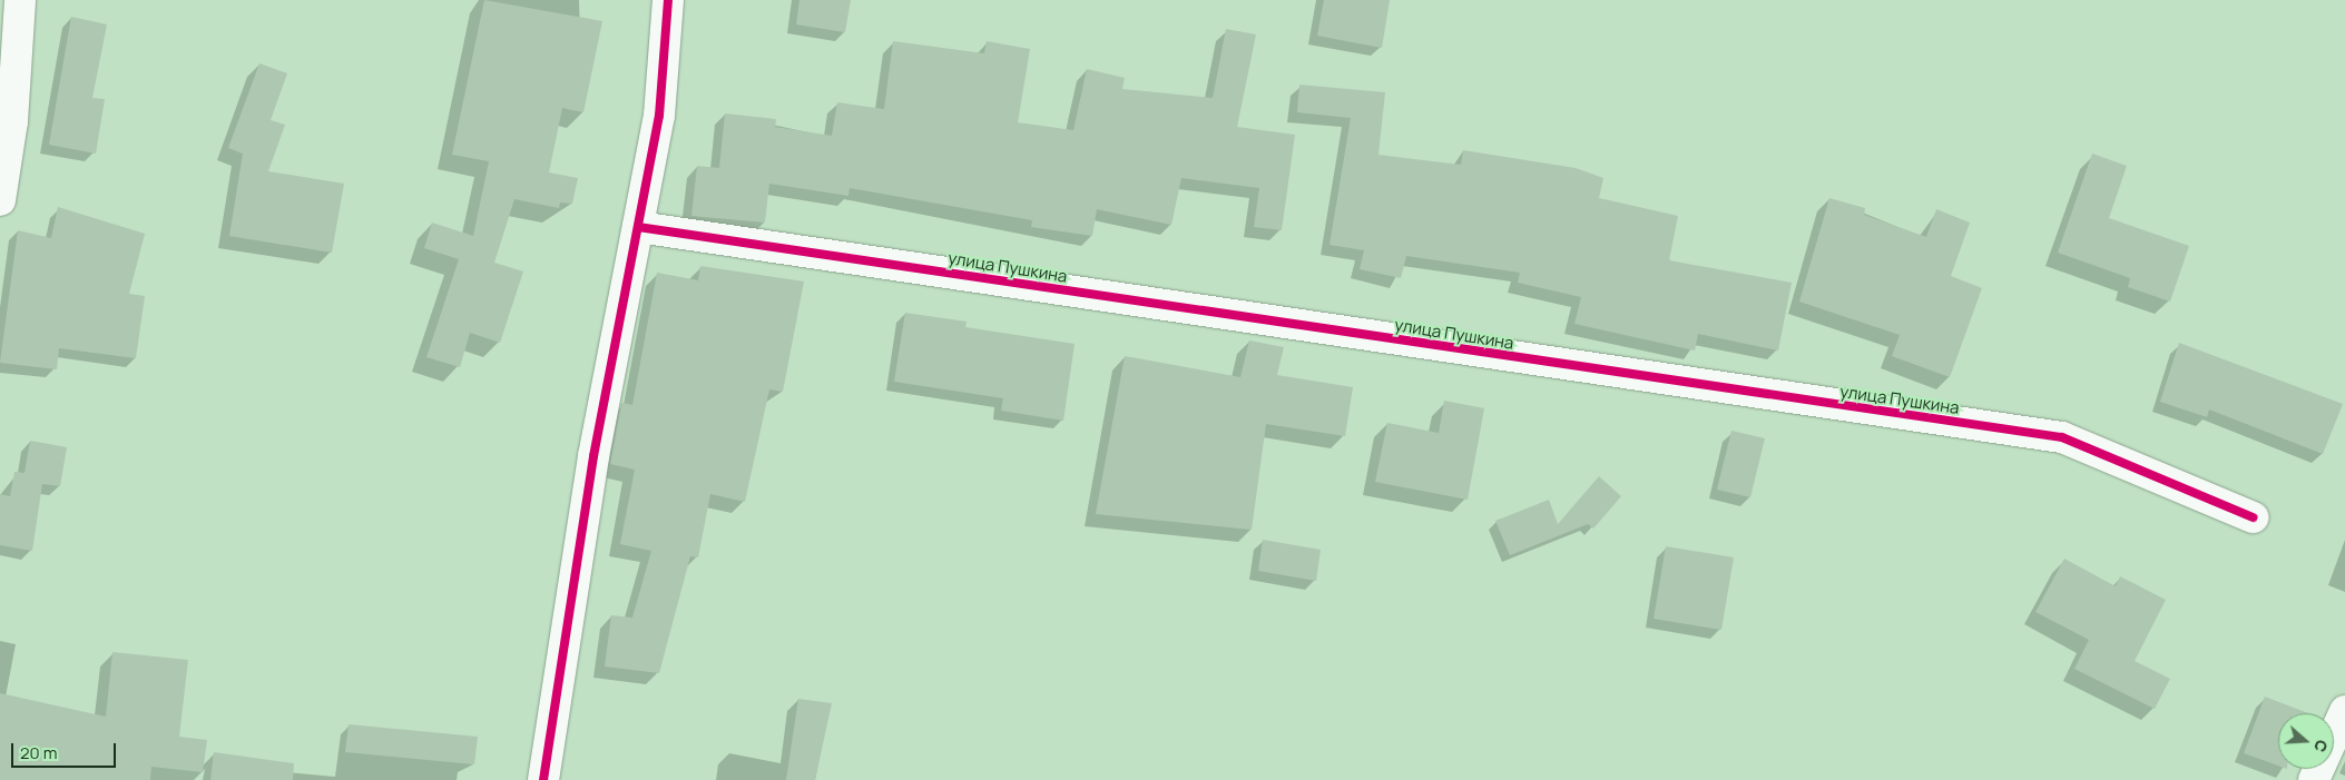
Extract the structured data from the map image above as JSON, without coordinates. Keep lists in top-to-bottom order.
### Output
{
  "streets": {
    "street": ["улица Пушкина"]
  },
  "scale_bar": "20 m",
  "north": "right"
}
